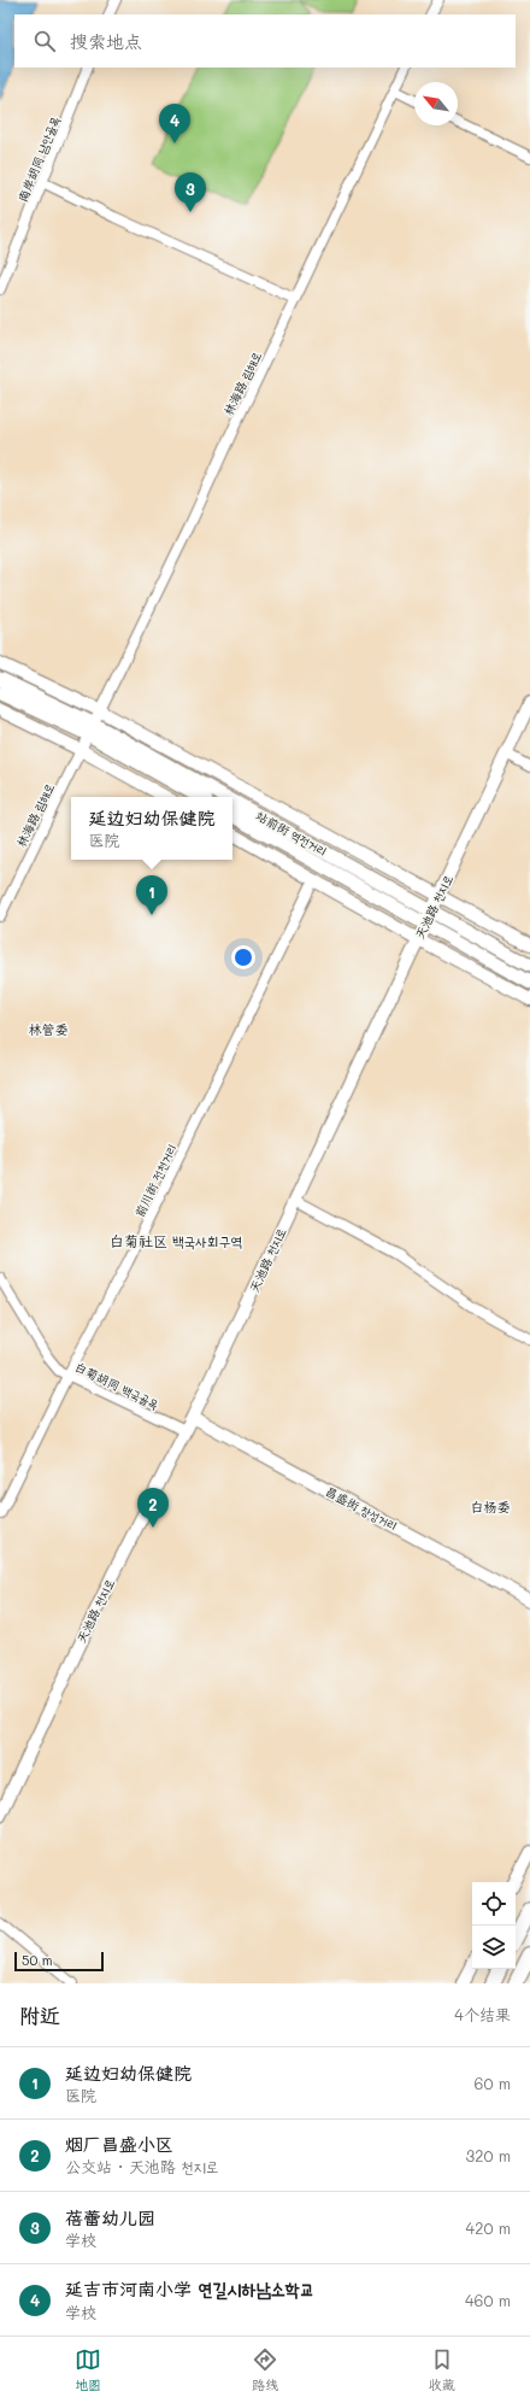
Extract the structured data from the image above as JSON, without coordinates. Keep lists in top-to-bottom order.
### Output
{
  "streets": {
    "main road": ["站前街 역전거리"],
    "street": [
      "南岸胡同 남안골목",
      "林海路 림해로",
      "天池路 천지로",
      "前川街 전천거리",
      "白菊胡同 백국골목",
      "昌盛街 창성거리"
    ]
  },
  "crossings": [
    ["林海路 림해로", "站前街 역전거리"],
    ["站前街 역전거리", "天池路 천지로"],
    ["天池路 천지로", "白菊胡同 백국골목"],
    ["天池路 천지로", "昌盛街 창성거리"],
    ["前川街 전천거리", "白菊胡同 백국골목"]
  ],
  "districts": ["林管委", "白菊社区 백국사회구역", "白杨委"],
  "scale_bar": "50 m",
  "north": "top left",
  "page": {
    "search": "搜索地点",
    "pins": [
      "4",
      "3",
      "1",
      "2"
    ],
    "popup": ["延边妇幼保健院", "医院"],
    "scale": "50 m",
    "heading": ["附近", "4个结果"],
    "list": [
      {
        "mark": "1",
        "name": "延边妇幼保健院",
        "note": "医院",
        "value": "60 m"
      },
      {
        "mark": "2",
        "name": "烟厂昌盛小区",
        "note": "公交站 · 天池路 천지로",
        "value": "320 m"
      },
      {
        "mark": "3",
        "name": "蓓蕾幼儿园",
        "note": "学校",
        "value": "420 m"
      },
      {
        "mark": "4",
        "name": "延吉市河南小学 연길시하남소학교",
        "note": "学校",
        "value": "460 m"
      }
    ],
    "nav": ["地图", "路线", "收藏"]
  }
}
